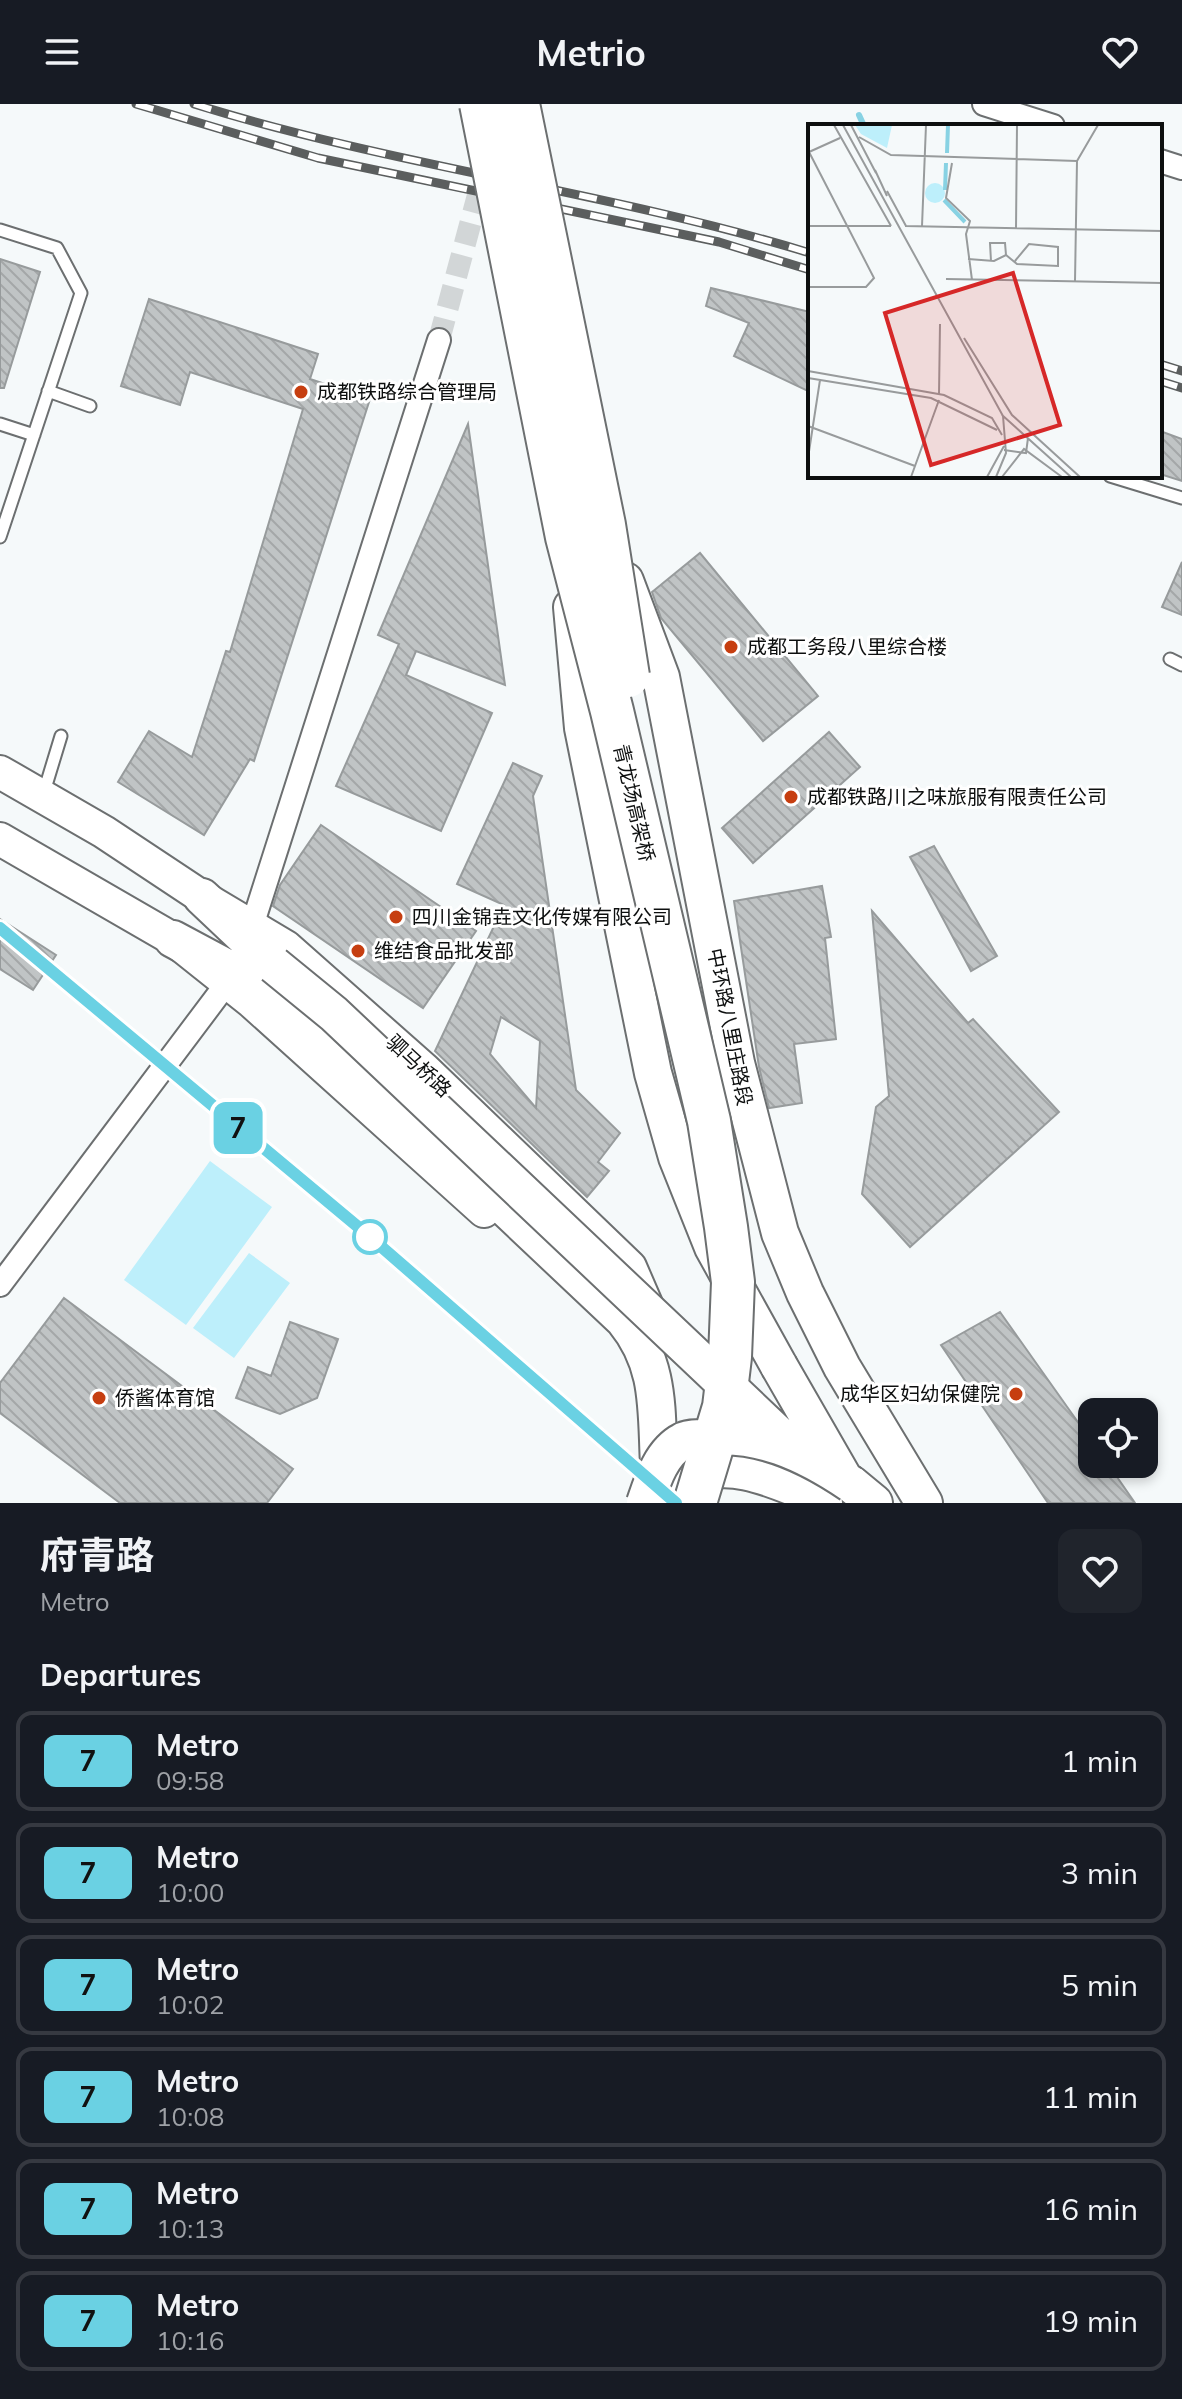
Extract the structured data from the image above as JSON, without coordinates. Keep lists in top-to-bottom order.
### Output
{
  "streets": {
    "highway": ["青龙场高架桥"],
    "main road": ["中环路八里庄路段", "驷马桥路"]
  },
  "crossings": [
    ["青龙场高架桥", "中环路八里庄路段"],
    ["青龙场高架桥", "驷马桥路"]
  ],
  "places": [
    "成都铁路综合管理局",
    "成都工务段八里综合楼",
    "成都铁路川之味旅服有限责任公司",
    "四川金锦垚文化传媒有限公司",
    "维结食品批发部",
    "成华区妇幼保健院",
    "侨酱体育馆"
  ],
  "lines": ["metro line 7"],
  "page": {
    "header": "Metrio",
    "on_map": "7",
    "heading": [
      ["府青路", "Metro"],
      "Departures"
    ],
    "list": [
      {
        "mark": "7",
        "name": "Metro",
        "note": "09:58",
        "value": "1 min"
      },
      {
        "mark": "7",
        "name": "Metro",
        "note": "10:00",
        "value": "3 min"
      },
      {
        "mark": "7",
        "name": "Metro",
        "note": "10:02",
        "value": "5 min"
      },
      {
        "mark": "7",
        "name": "Metro",
        "note": "10:08",
        "value": "11 min"
      },
      {
        "mark": "7",
        "name": "Metro",
        "note": "10:13",
        "value": "16 min"
      },
      {
        "mark": "7",
        "name": "Metro",
        "note": "10:16",
        "value": "19 min"
      }
    ]
  }
}
